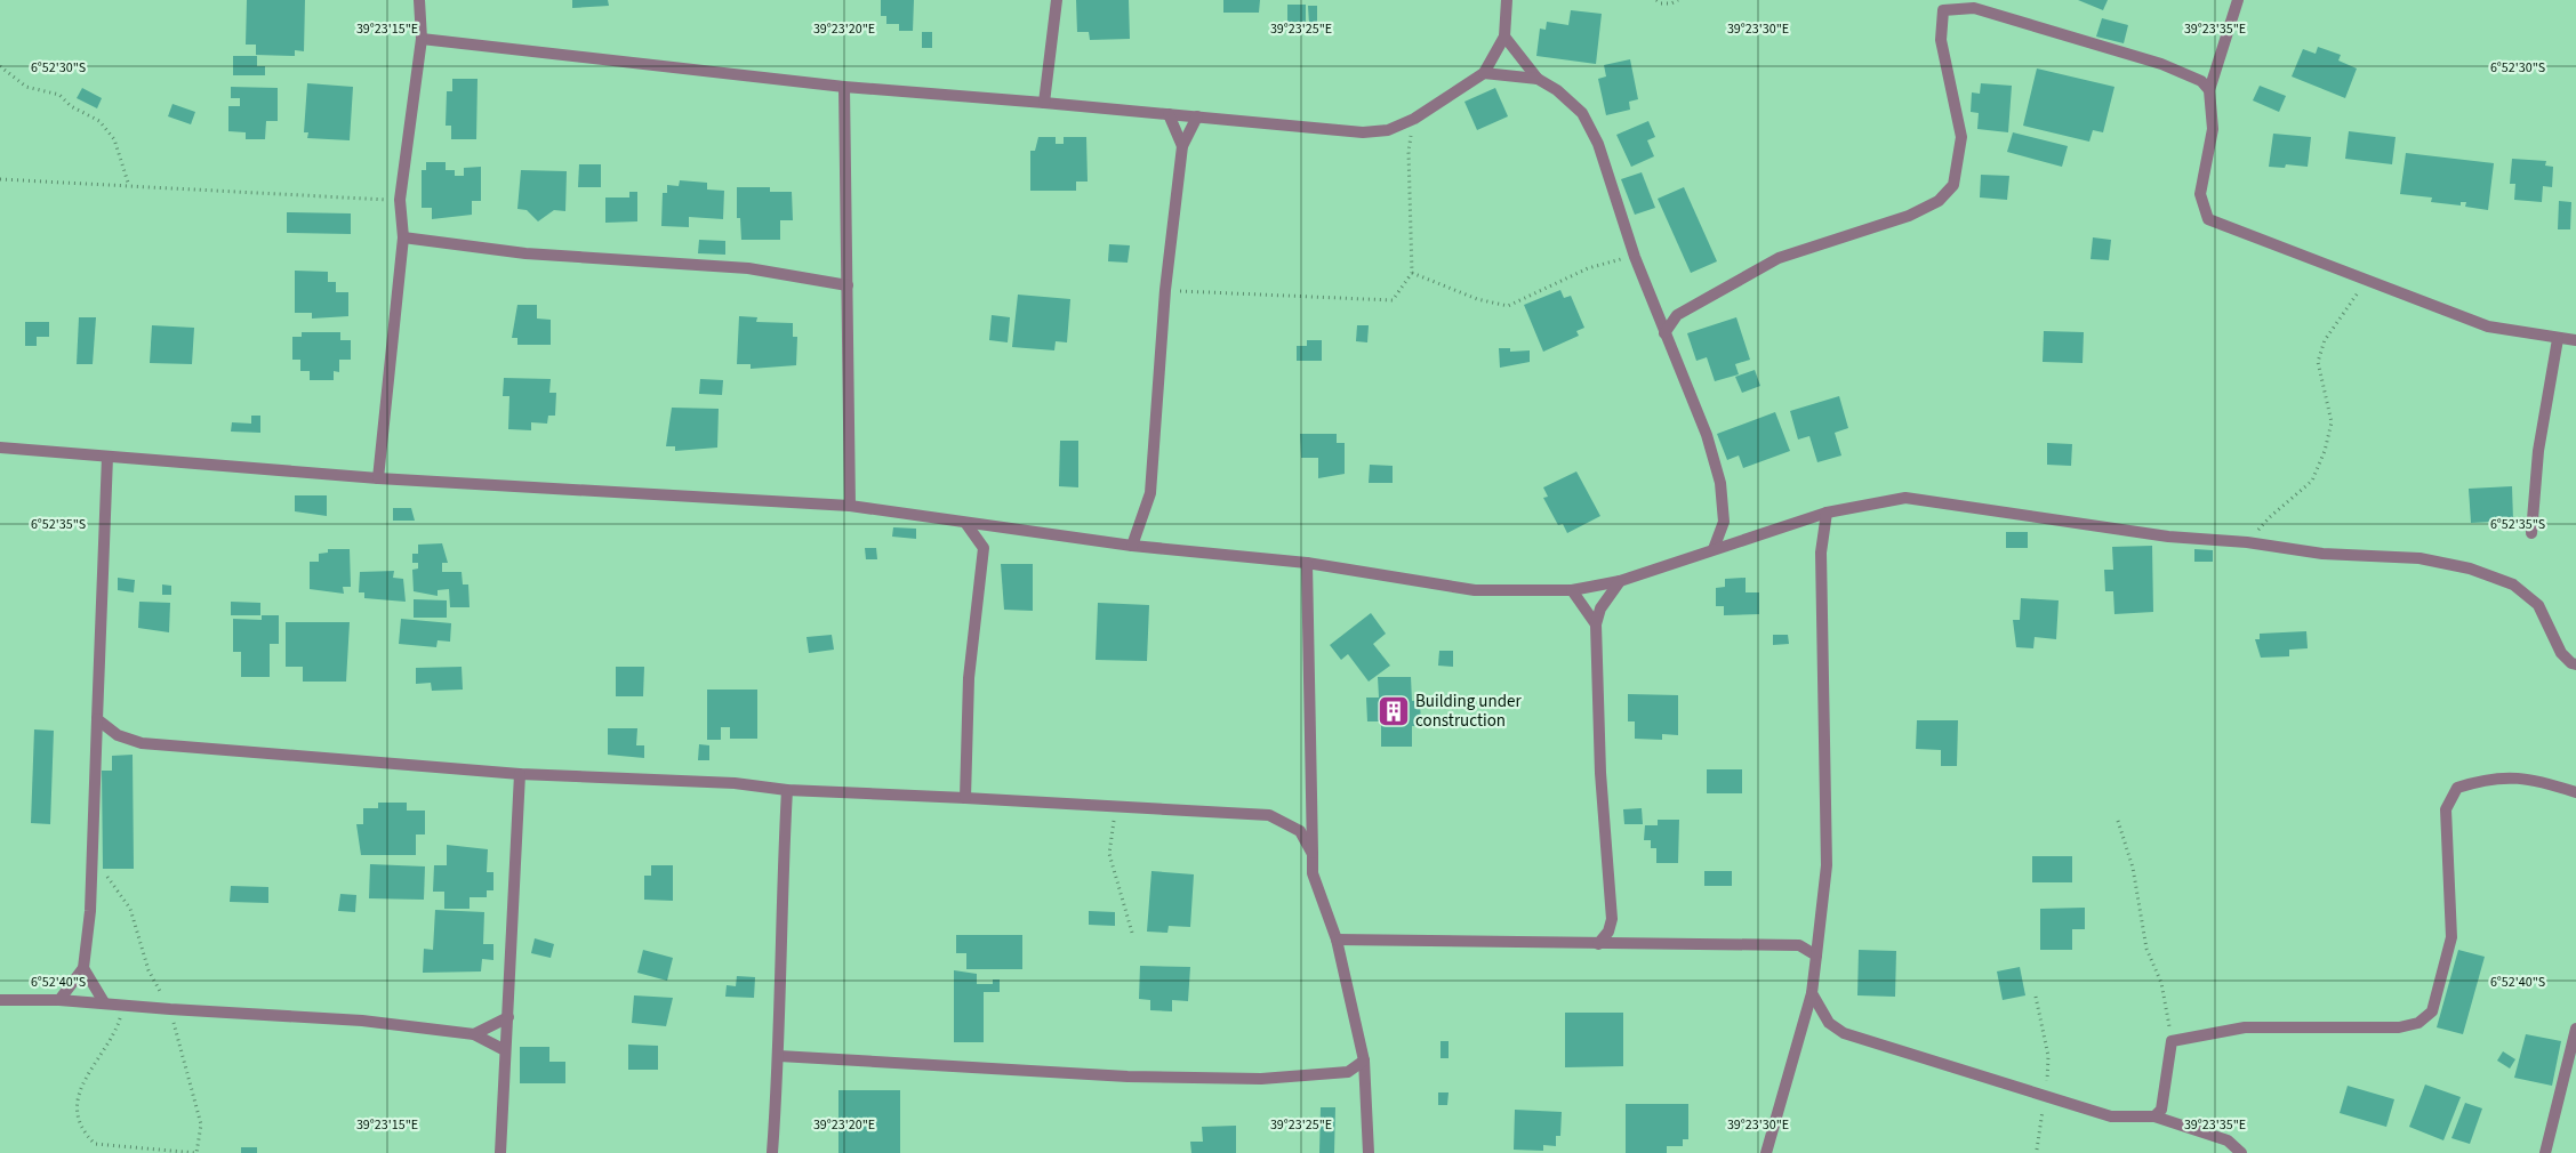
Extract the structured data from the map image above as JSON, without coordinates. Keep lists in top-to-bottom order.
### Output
{
  "places": {
    "building": ["Building under construction"]
  },
  "coordinates": [
    "39°23'15\"E",
    "39°23'20\"E",
    "39°23'25\"E",
    "39°23'30\"E",
    "39°23'35\"E",
    "6°52'30\"S",
    "6°52'35\"S",
    "6°52'40\"S"
  ]
}
